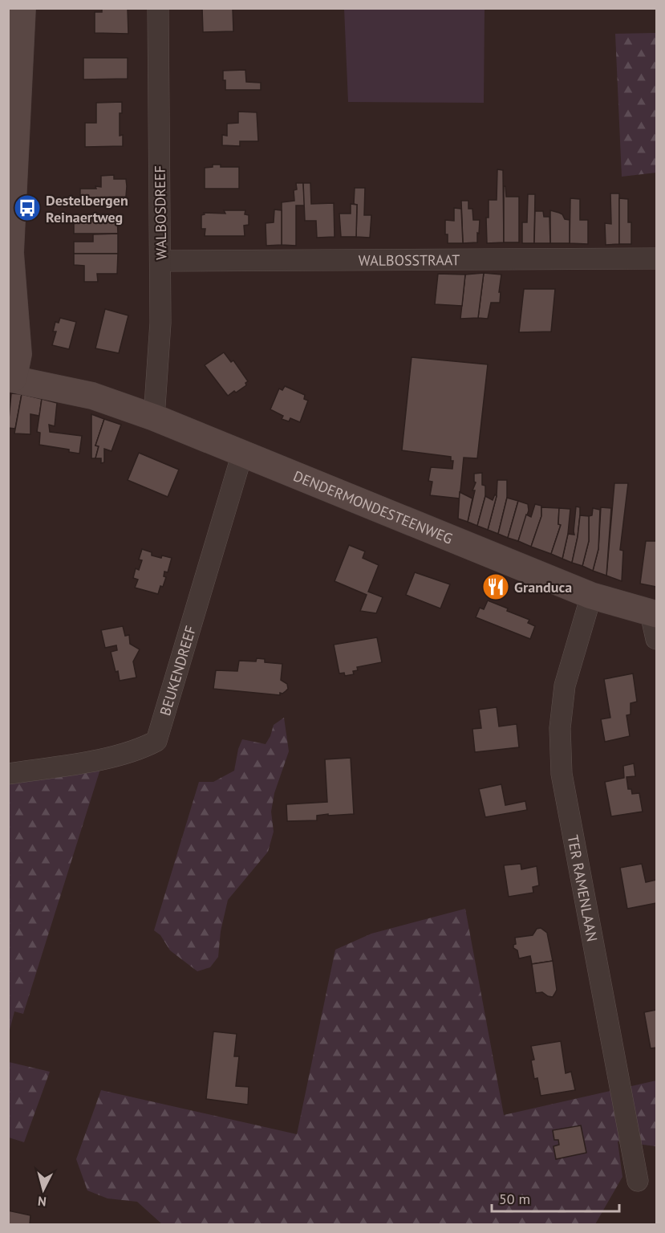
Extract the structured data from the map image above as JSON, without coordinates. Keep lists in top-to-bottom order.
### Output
{
  "streets": {
    "main road": ["DENDERMONDESTEENWEG"],
    "street": [
      "WALBOSDREEF",
      "WALBOSSTRAAT",
      "BEUKENDREEF",
      "TER RAMENLAAN"
    ]
  },
  "crossings": [
    ["WALBOSDREEF", "WALBOSSTRAAT"],
    ["WALBOSDREEF", "DENDERMONDESTEENWEG"],
    ["DENDERMONDESTEENWEG", "BEUKENDREEF"],
    ["DENDERMONDESTEENWEG", "TER RAMENLAAN"]
  ],
  "places": {
    "bus stop": ["Destelbergen Reinaertweg"],
    "restaurant": ["Granduca"]
  },
  "scale_bar": "50 m",
  "north": "bottom"
}
